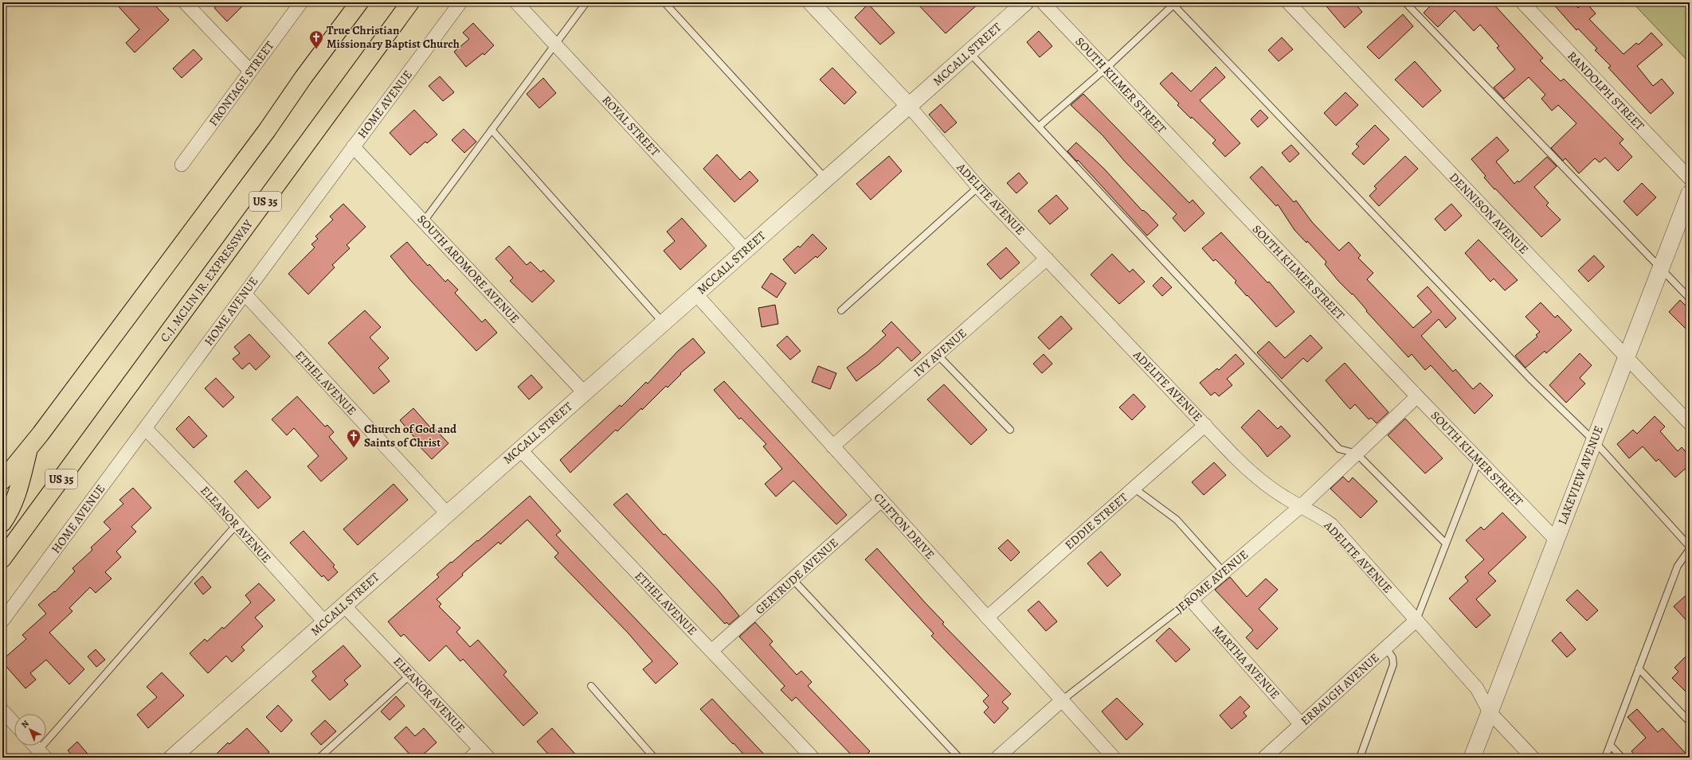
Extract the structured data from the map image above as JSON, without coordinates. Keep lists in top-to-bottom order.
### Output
{
  "streets": {
    "highway": ["US 35", "C.J. MCLIN JR. EXPRESSWAY"],
    "street": [
      "MCCALL STREET",
      "FRONTAGE STREET",
      "SOUTH KILMER STREET",
      "RANDOLPH STREET",
      "HOME AVENUE",
      "ROYAL STREET",
      "ADELITE AVENUE",
      "DENNISON AVENUE",
      "SOUTH ARDMORE AVENUE",
      "IVY AVENUE",
      "ETHEL AVENUE",
      "LAKEVIEW AVENUE",
      "EDDIE STREET",
      "ELEANOR AVENUE",
      "CLIFTON DRIVE",
      "GERTRUDE AVENUE",
      "JEROME AVENUE",
      "MARTHA AVENUE",
      "ERBAUGH AVENUE"
    ]
  },
  "crossings": [
    ["MCCALL STREET", "ROYAL STREET"],
    ["MCCALL STREET", "ADELITE AVENUE"],
    ["MCCALL STREET", "SOUTH ARDMORE AVENUE"],
    ["MCCALL STREET", "ETHEL AVENUE"],
    ["MCCALL STREET", "ELEANOR AVENUE"],
    ["MCCALL STREET", "CLIFTON DRIVE"],
    ["SOUTH KILMER STREET", "LAKEVIEW AVENUE"],
    ["SOUTH KILMER STREET", "JEROME AVENUE"],
    ["HOME AVENUE", "SOUTH ARDMORE AVENUE"],
    ["HOME AVENUE", "ETHEL AVENUE"],
    ["HOME AVENUE", "ELEANOR AVENUE"],
    ["ADELITE AVENUE", "IVY AVENUE"],
    ["ADELITE AVENUE", "LAKEVIEW AVENUE"],
    ["ADELITE AVENUE", "EDDIE STREET"],
    ["ADELITE AVENUE", "JEROME AVENUE"],
    ["ADELITE AVENUE", "ERBAUGH AVENUE"],
    ["DENNISON AVENUE", "LAKEVIEW AVENUE"],
    ["IVY AVENUE", "CLIFTON DRIVE"],
    ["ETHEL AVENUE", "GERTRUDE AVENUE"],
    ["EDDIE STREET", "CLIFTON DRIVE"],
    ["CLIFTON DRIVE", "GERTRUDE AVENUE"],
    ["CLIFTON DRIVE", "JEROME AVENUE"],
    ["JEROME AVENUE", "MARTHA AVENUE"],
    ["MARTHA AVENUE", "ERBAUGH AVENUE"]
  ],
  "places": {
    "church": ["True Christian Missionary Baptist Church", "Church of God and Saints of Christ"]
  },
  "north": "top left"
}
